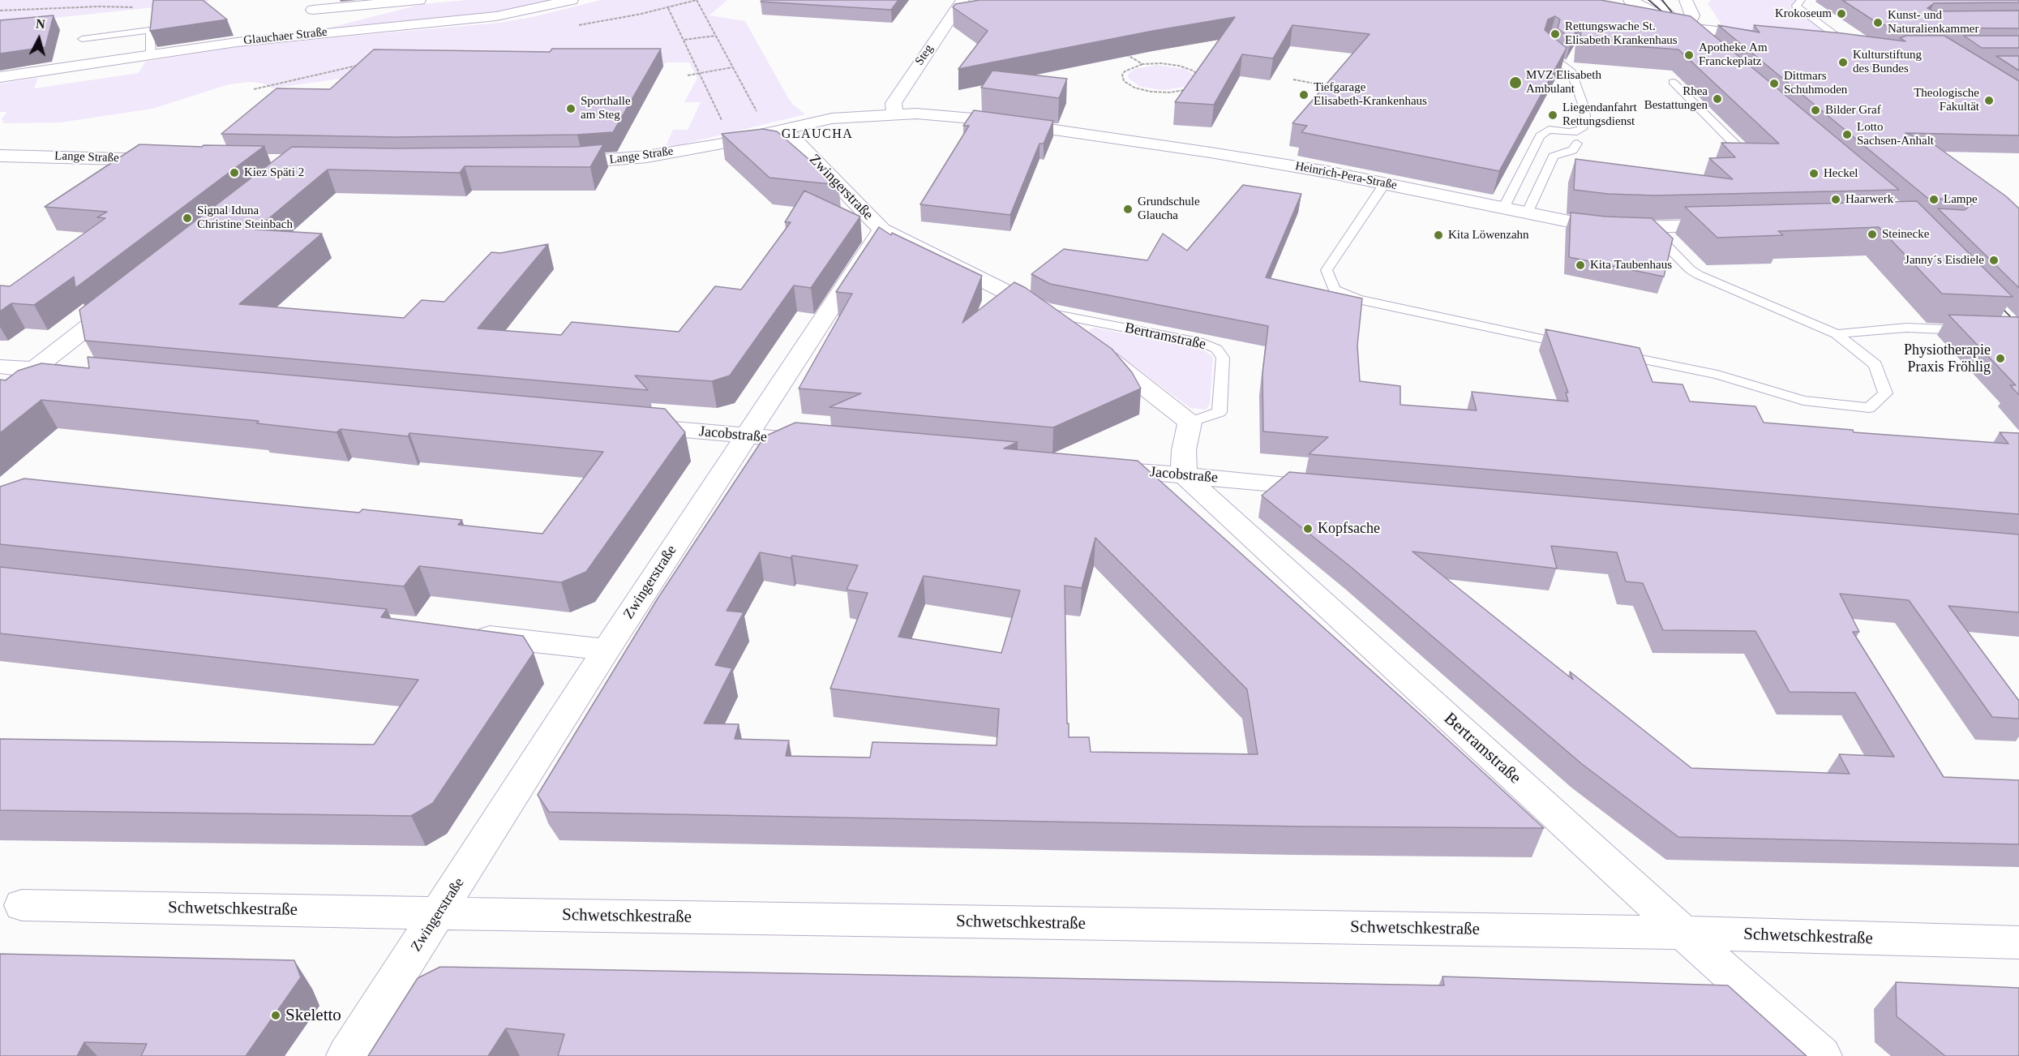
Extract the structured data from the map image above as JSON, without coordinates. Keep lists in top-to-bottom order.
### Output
{
  "streets": {
    "street": [
      "Glauchaer Straße",
      "Steg",
      "Lange Straße",
      "Heinrich-Pera-Straße",
      "Zwingerstraße",
      "Bertramstraße",
      "Jacobstraße",
      "Schwetschkestraße"
    ]
  },
  "crossings": [
    ["Steg", "Heinrich-Pera-Straße"],
    ["Lange Straße", "Heinrich-Pera-Straße"],
    ["Lange Straße", "Zwingerstraße"],
    ["Heinrich-Pera-Straße", "Zwingerstraße"],
    ["Zwingerstraße", "Bertramstraße"],
    ["Zwingerstraße", "Jacobstraße"],
    ["Zwingerstraße", "Schwetschkestraße"],
    ["Bertramstraße", "Jacobstraße"],
    ["Bertramstraße", "Schwetschkestraße"]
  ],
  "districts": ["GLAUCHA"],
  "places": [
    "Krokoseum",
    "Kunst- und Naturalienkammer",
    "Rettungswache St. Elisabeth Krankenhaus",
    "Apotheke Am Franckeplatz",
    "Kulturstiftung des Bundes",
    "MVZ Elisabeth Ambulant",
    "Dittmars Schuhmoden",
    "Tiefgarage Elisabeth-Krankenhaus",
    "Rhea Bestattungen",
    "Theologische Fakultät",
    "Sporthalle am Steg",
    "Bilder Graf",
    "Liegendanfahrt Rettungsdienst",
    "Lotto Sachsen-Anhalt",
    "Kiez Späti 2",
    "Heckel",
    "Haarwerk",
    "Lampe",
    "Grundschule Glaucha",
    "Signal Iduna Christine Steinbach",
    "Steinecke",
    "Kita Löwenzahn",
    "Janny´s Eisdiele",
    "Kita Taubenhaus",
    "Physiotherapie Praxis Fröhlig",
    "Kopfsache",
    "Skeletto"
  ],
  "north": "top"
}
